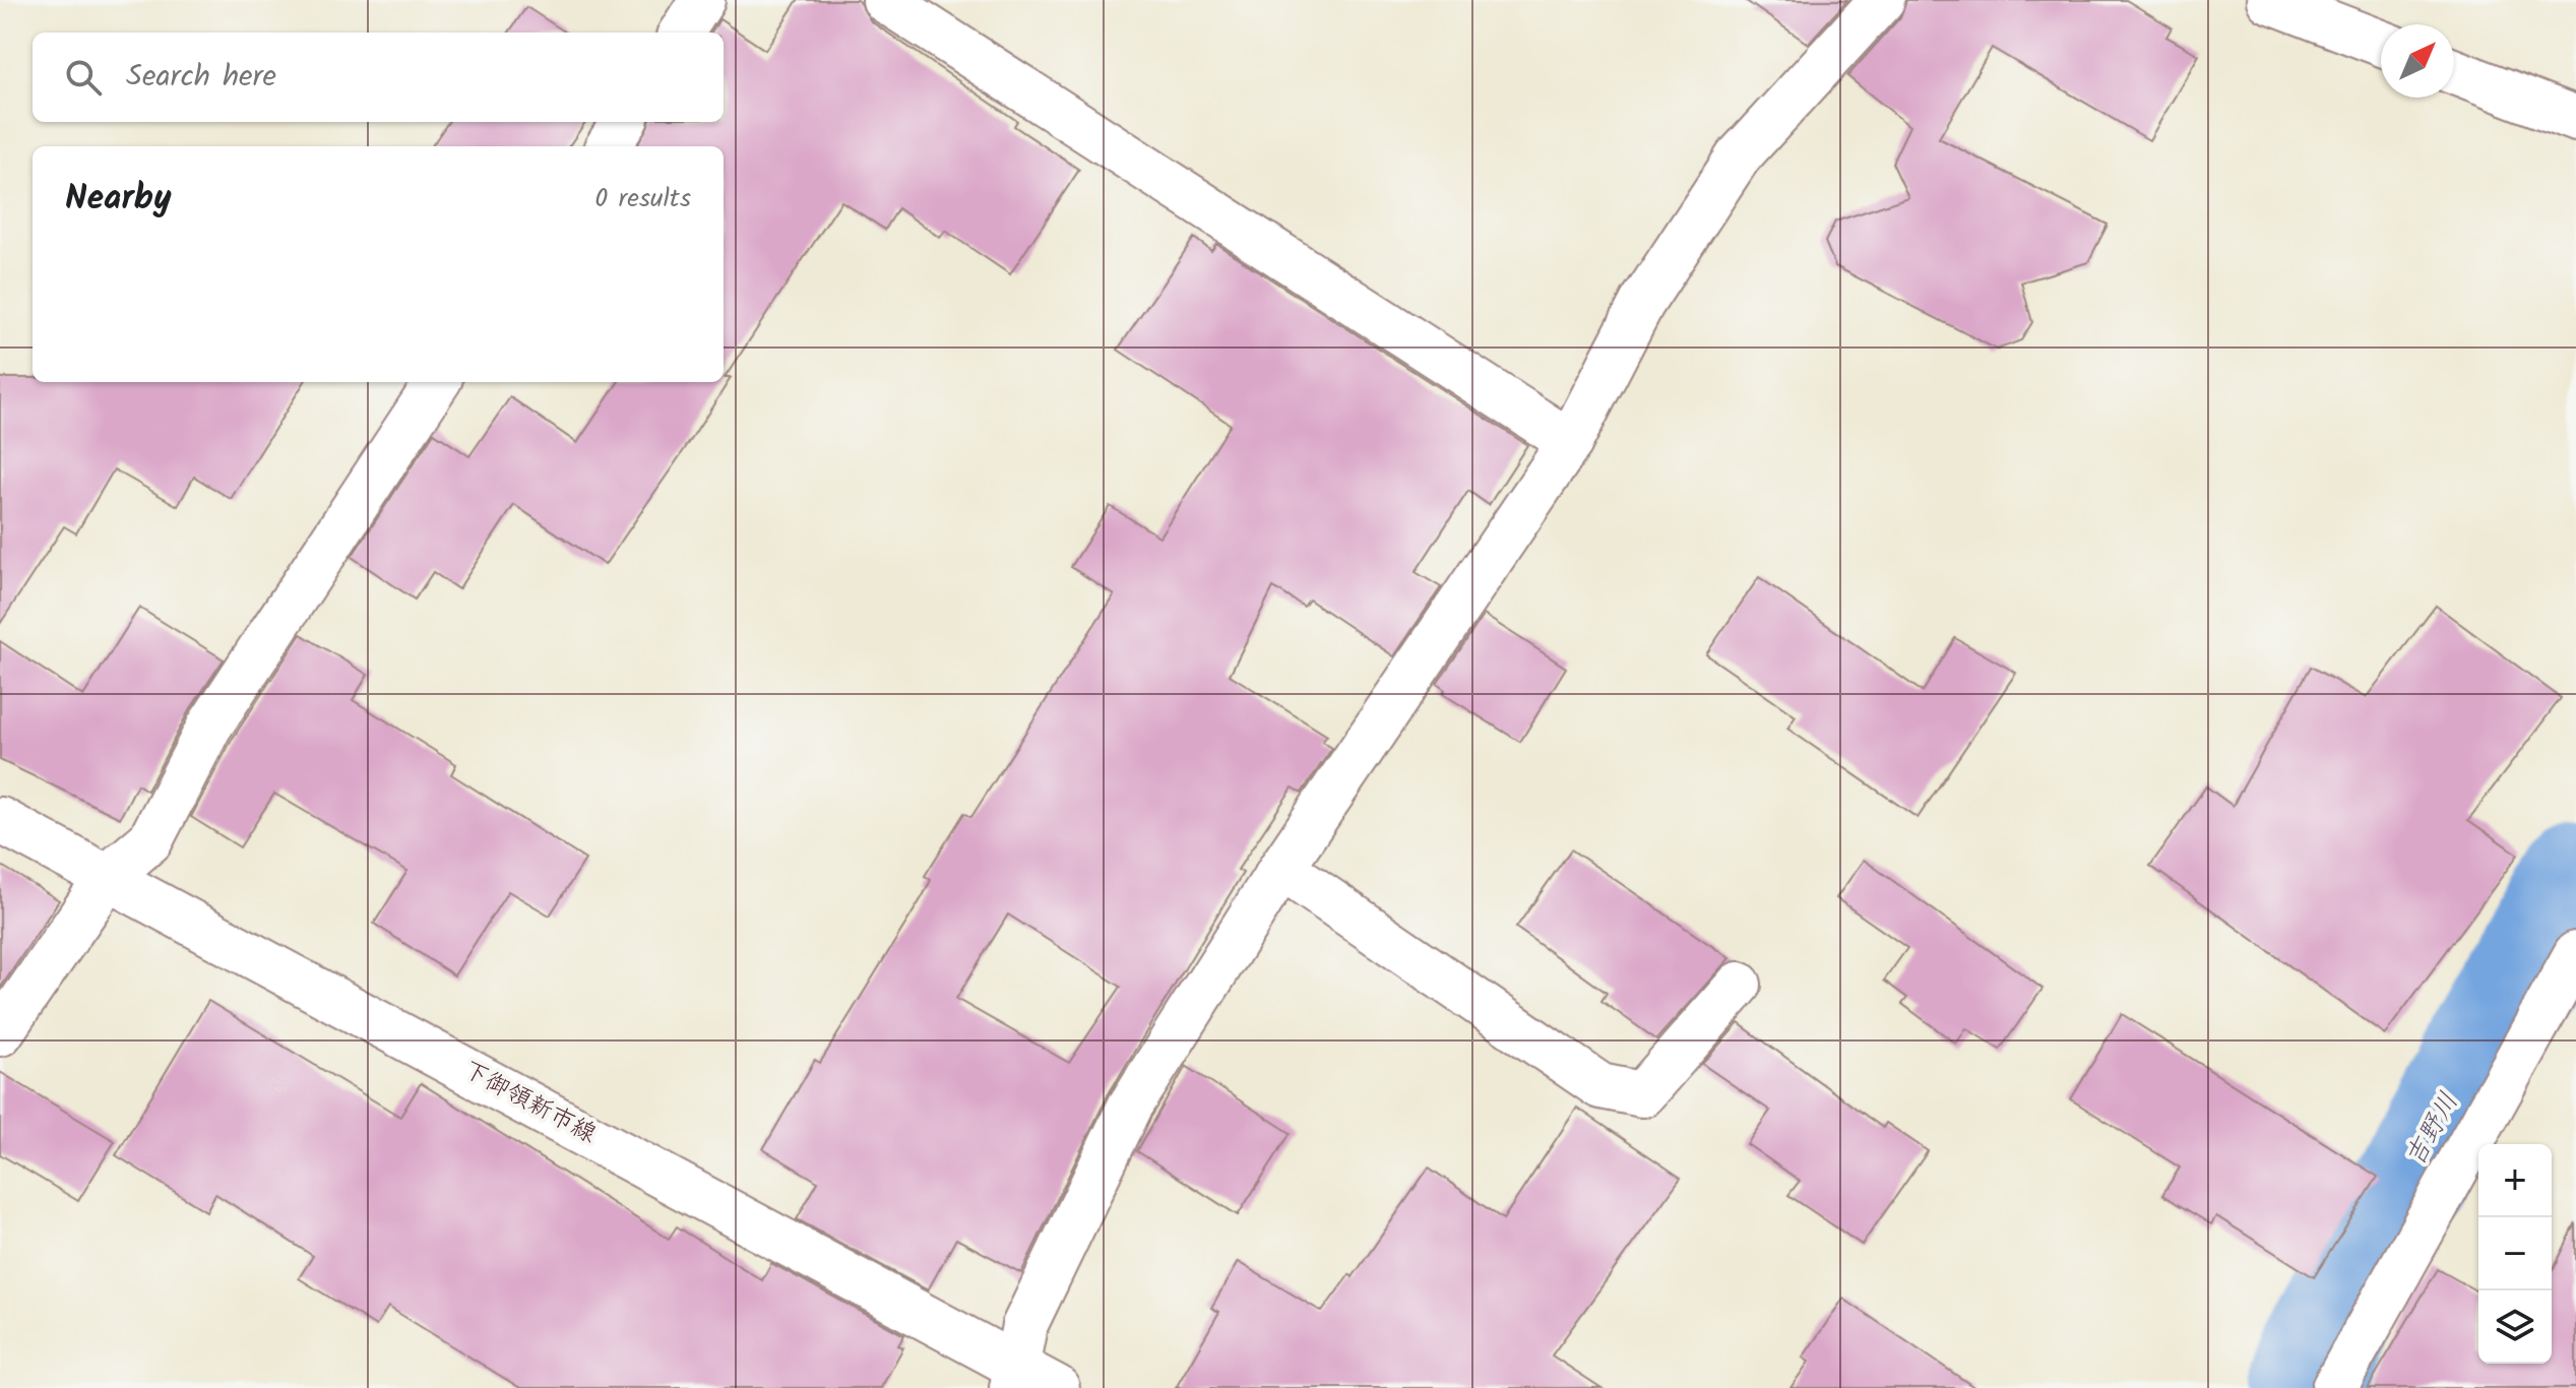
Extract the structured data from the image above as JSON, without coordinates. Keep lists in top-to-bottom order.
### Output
{
  "streets": {
    "street": ["下御領新市線"]
  },
  "water": ["吉野川"],
  "north": "top right",
  "page": {
    "search": "Search here",
    "heading": ["Nearby", "0 results"],
    "map_buttons": ["+", "−"]
  }
}
